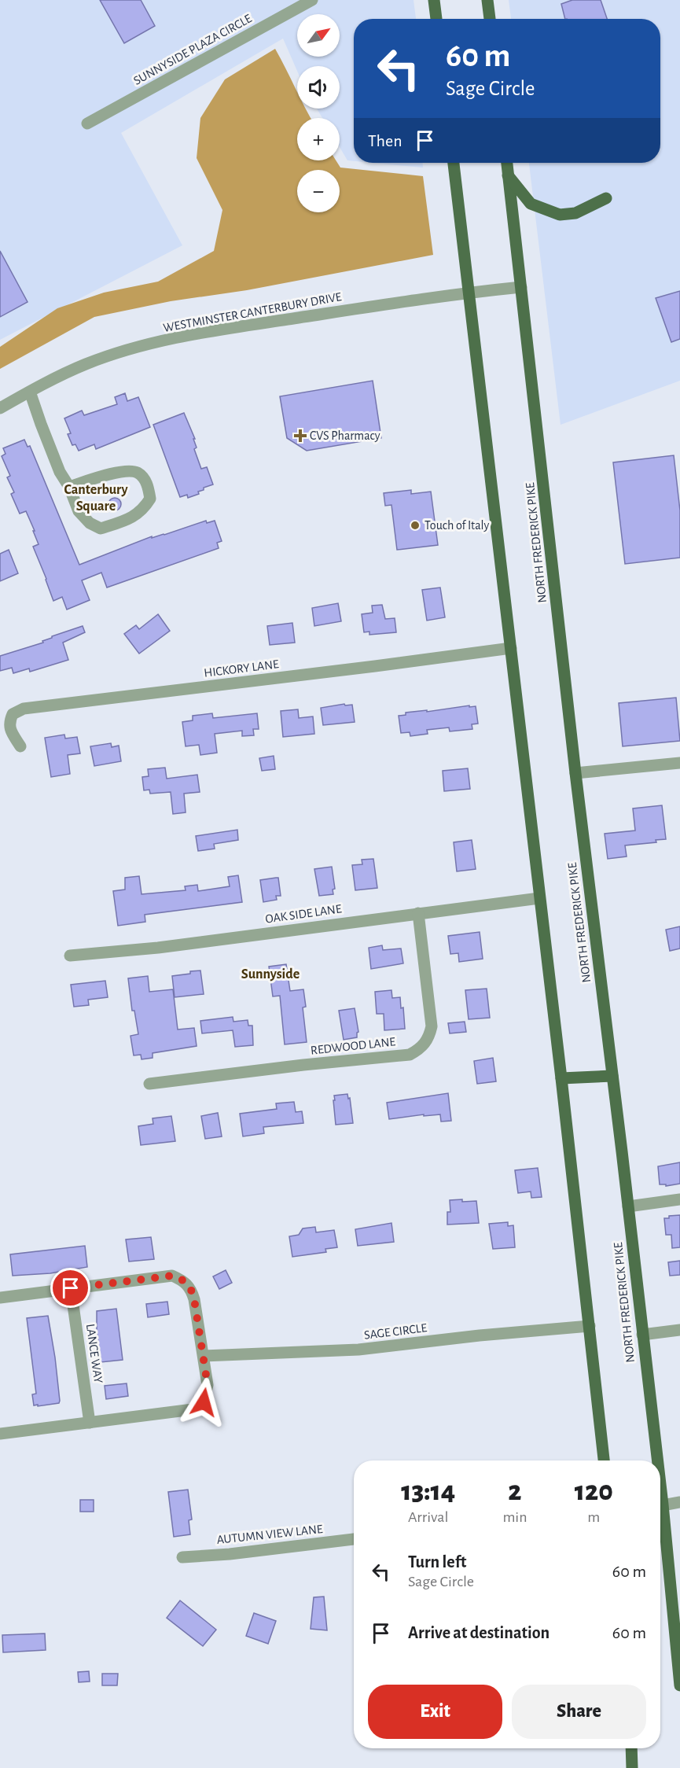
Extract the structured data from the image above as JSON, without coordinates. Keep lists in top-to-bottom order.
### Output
{
  "streets": {
    "main road": ["NORTH FREDERICK PIKE"],
    "street": [
      "SUNNYSIDE PLAZA CIRCLE",
      "WESTMINSTER CANTERBURY DRIVE",
      "HICKORY LANE",
      "OAK SIDE LANE",
      "REDWOOD LANE",
      "SAGE CIRCLE",
      "LANCE WAY",
      "AUTUMN VIEW LANE"
    ]
  },
  "crossings": [
    ["WESTMINSTER CANTERBURY DRIVE", "NORTH FREDERICK PIKE"],
    ["OAK SIDE LANE", "REDWOOD LANE"]
  ],
  "districts": ["Canterbury Square", "Sunnyside"],
  "places": {
    "health": ["CVS Pharmacy"],
    "other": ["Touch of Italy"]
  },
  "north": "top right",
  "page": {
    "map_buttons": ["+", "−"],
    "turn": ["60 m", "Sage Circle"],
    "then": "Then",
    "eta": [
      "13:14",
      "Arrival",
      "2",
      "min",
      "120",
      "m"
    ],
    "list": [
      {
        "name": "Turn left",
        "note": "Sage Circle",
        "value": "60 m"
      },
      {
        "name": "Arrive at destination",
        "value": "60 m"
      }
    ],
    "buttons": ["Exit", "Share"]
  }
}
